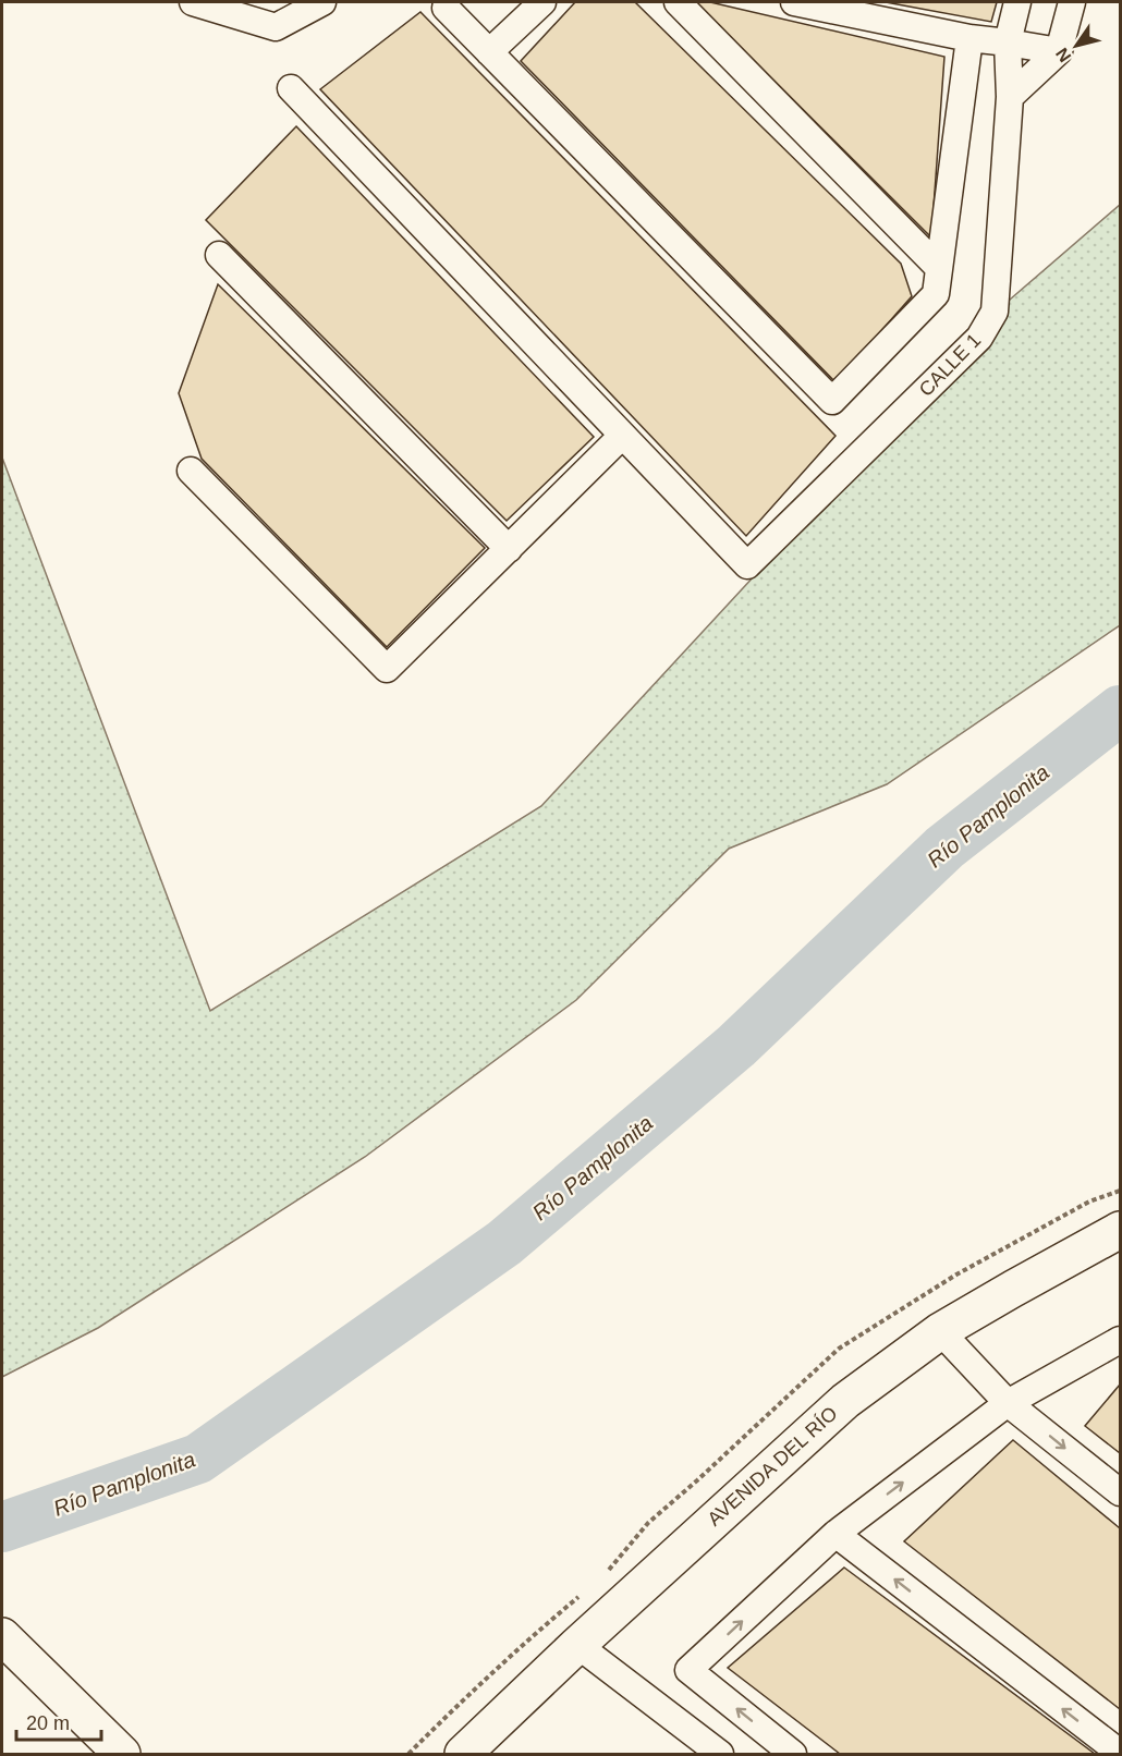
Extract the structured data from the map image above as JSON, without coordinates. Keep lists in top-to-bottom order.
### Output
{
  "streets": {
    "main road": ["AVENIDA DEL RÍO"],
    "street": ["CALLE 1"]
  },
  "water": ["Río Pamplonita"],
  "scale_bar": "20 m",
  "north": "bottom left"
}
